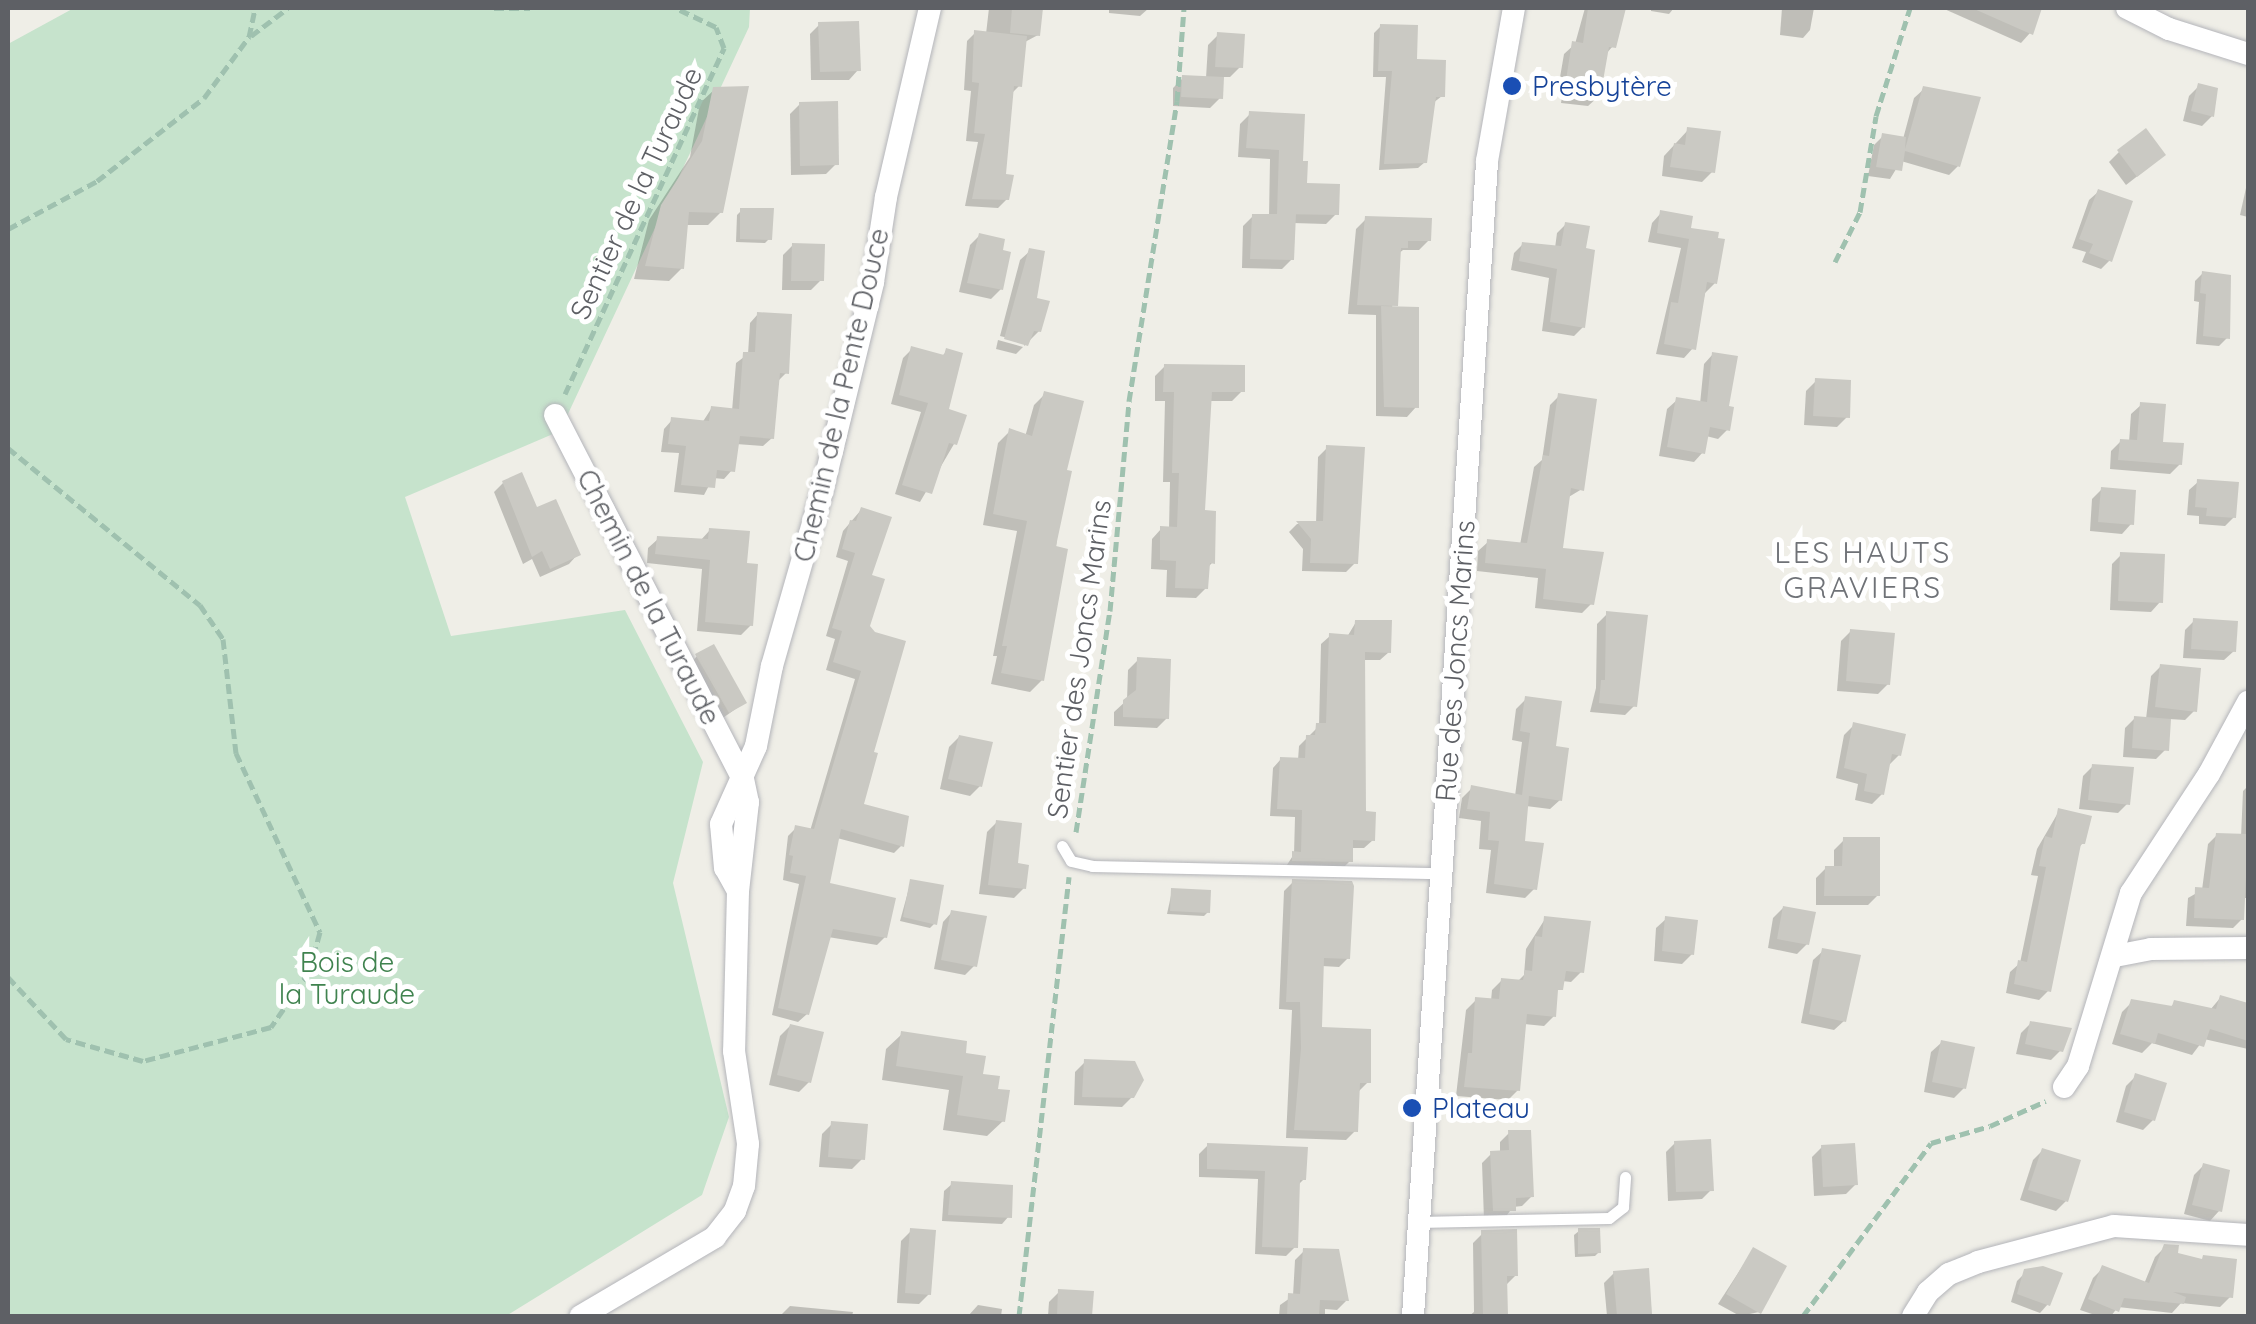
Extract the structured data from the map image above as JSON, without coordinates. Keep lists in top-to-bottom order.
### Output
{
  "streets": {
    "street": ["Chemin de la Pente Douce", "Chemin de la Turaude", "Rue des Joncs Marins"],
    "path": ["Sentier de la Turaude", "Sentier des Joncs Marins"]
  },
  "crossings": [
    ["Sentier de la Turaude", "Chemin de la Turaude"],
    ["Chemin de la Pente Douce", "Chemin de la Turaude"]
  ],
  "districts": ["LES HAUTS GRAVIERS"],
  "parks": ["Bois de la Turaude"],
  "places": ["Presbytère", "Plateau"]
}
